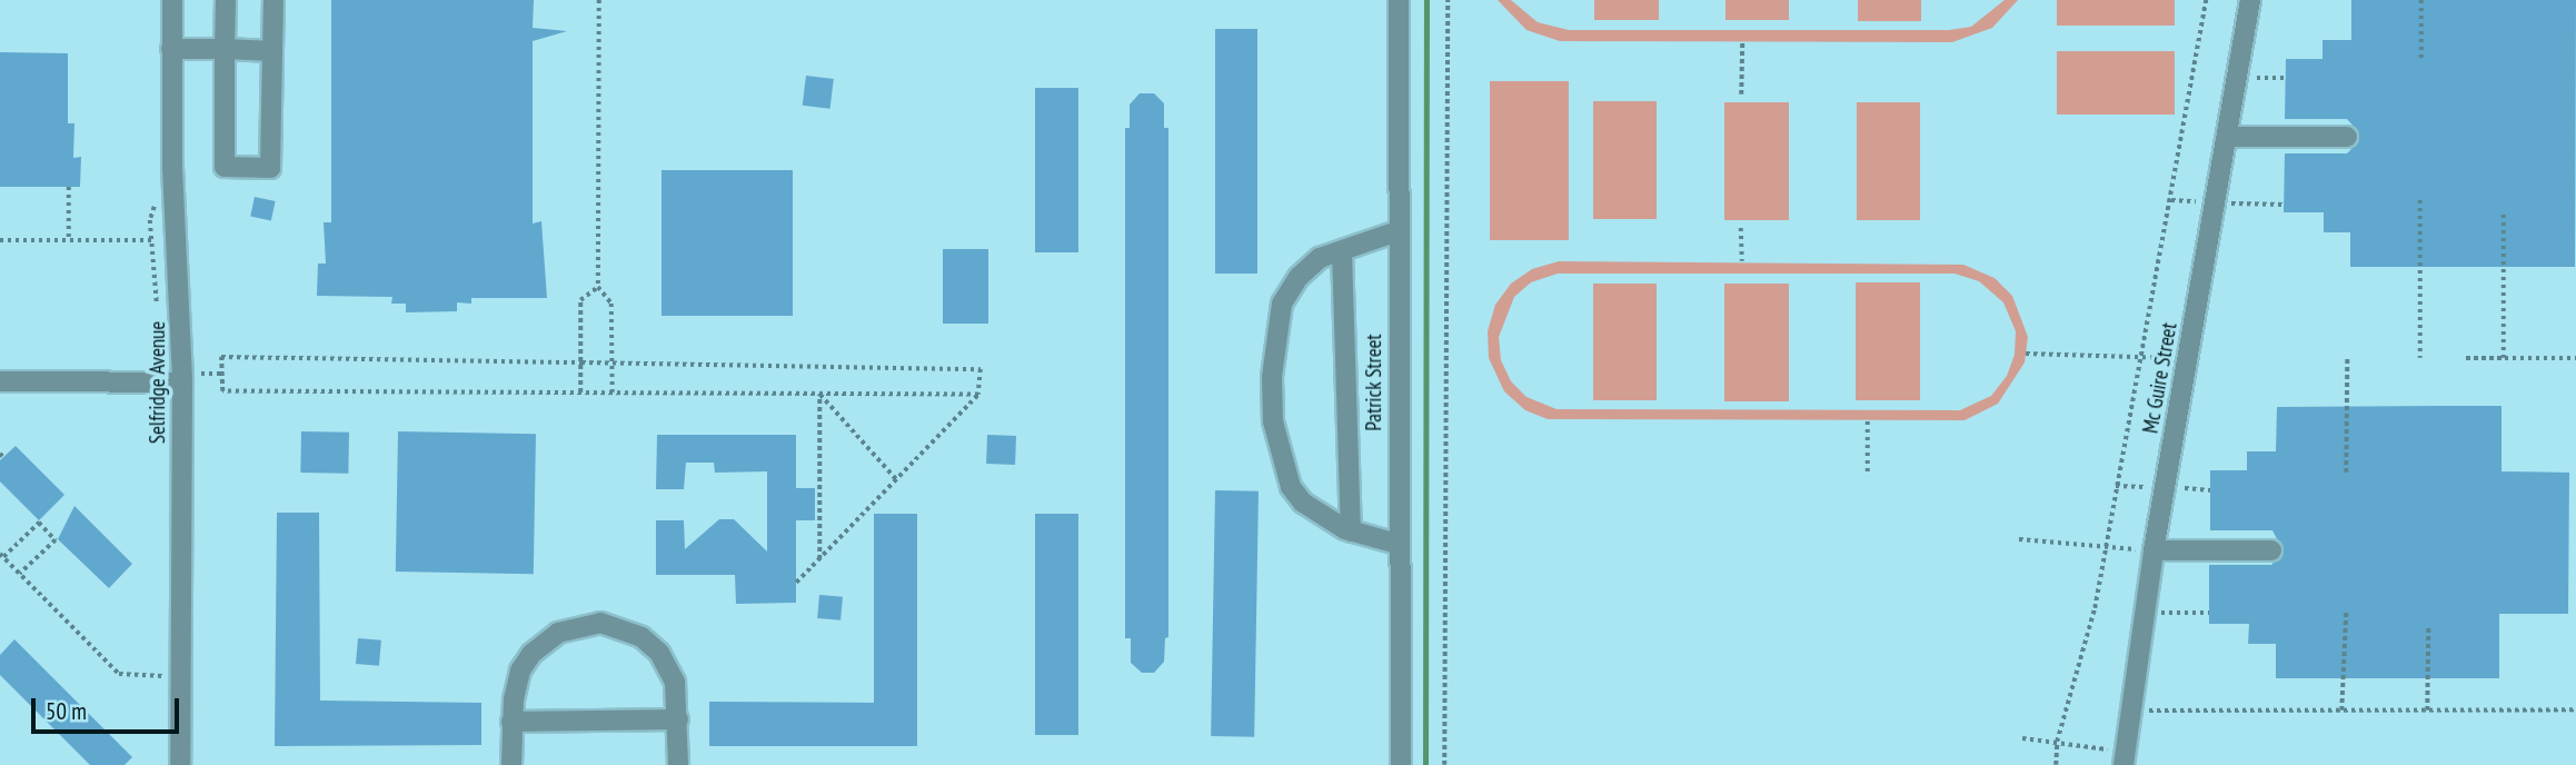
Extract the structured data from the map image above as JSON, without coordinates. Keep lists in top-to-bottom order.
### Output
{
  "streets": {
    "street": ["Mc Guire Street", "Selfridge Avenue", "Patrick Street"]
  },
  "scale_bar": "50 m"
}
